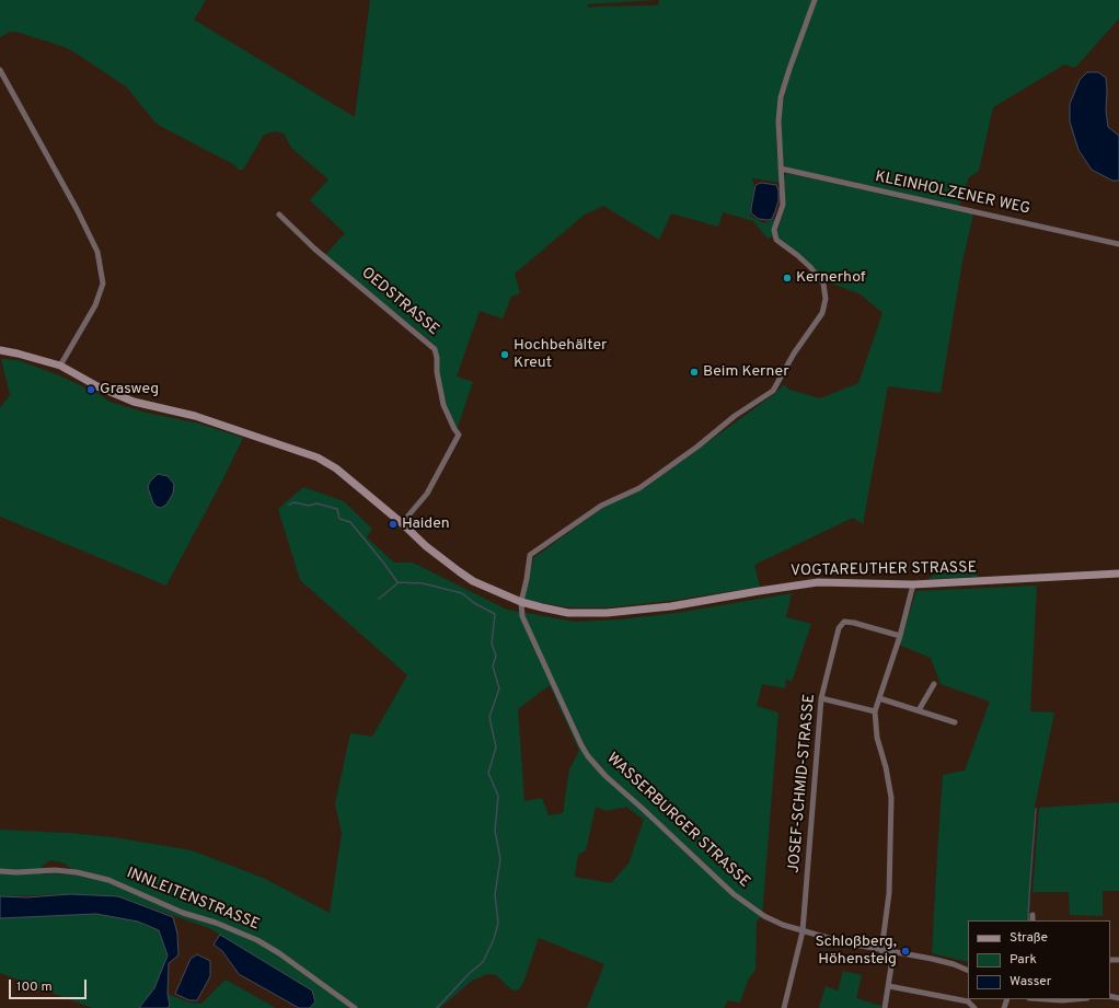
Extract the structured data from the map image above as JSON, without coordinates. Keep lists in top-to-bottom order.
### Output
{
  "streets": {
    "main road": ["VOGTAREUTHER STRASSE"],
    "street": [
      "KLEINHOLZENER WEG",
      "OEDSTRASSE",
      "JOSEF-SCHMID-STRASSE",
      "WASSERBURGER STRASSE",
      "INNLEITENSTRASSE"
    ]
  },
  "crossings": [
    ["VOGTAREUTHER STRASSE", "WASSERBURGER STRASSE"],
    ["JOSEF-SCHMID-STRASSE", "WASSERBURGER STRASSE"]
  ],
  "places": [
    "Kernerhof",
    "Hochbehälter Kreut",
    "Beim Kerner",
    "Grasweg",
    "Haiden",
    "Schloßberg, Höhensteig"
  ],
  "legend": ["Straße", "Park", "Wasser"],
  "scale_bar": "100 m"
}
